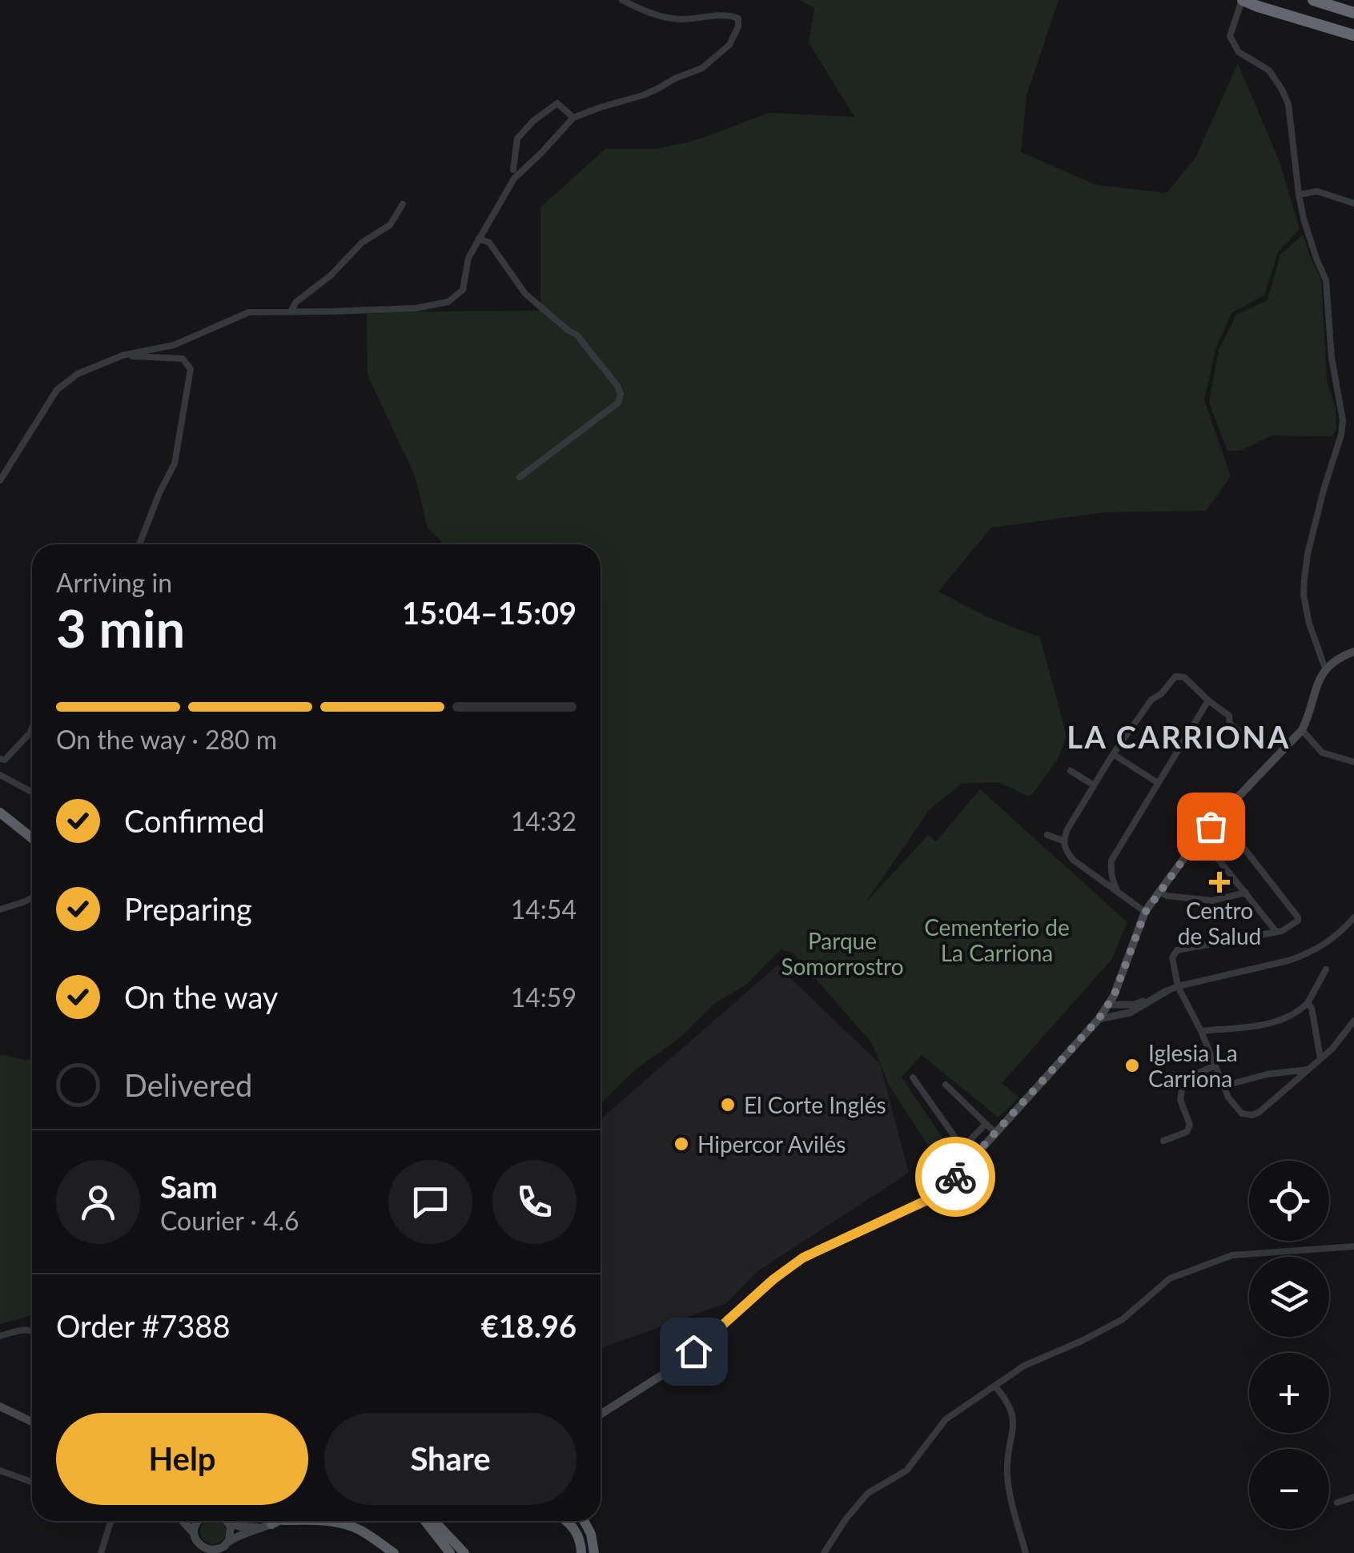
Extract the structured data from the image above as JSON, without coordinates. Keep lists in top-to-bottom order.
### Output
{
  "districts": ["LA CARRIONA"],
  "parks": ["Cementerio de La Carriona", "Parque Somorrostro"],
  "places": {
    "health": ["Centro de Salud"],
    "other": ["Iglesia La Carriona", "El Corte Inglés", "Hipercor Avilés"]
  },
  "page": {
    "heading": ["3 min", "Arriving in", "15:04–15:09"],
    "panel": [
      "Sam",
      "Courier · 4.6",
      "Order #7388",
      "€18.96"
    ],
    "bar": "On the way · 280 m",
    "list": [
      ["Confirmed", "14:32"],
      ["Preparing", "14:54"],
      ["On the way", "14:59"],
      "Delivered"
    ],
    "map_buttons": ["+", "−"],
    "buttons": ["Help", "Share"]
  }
}
